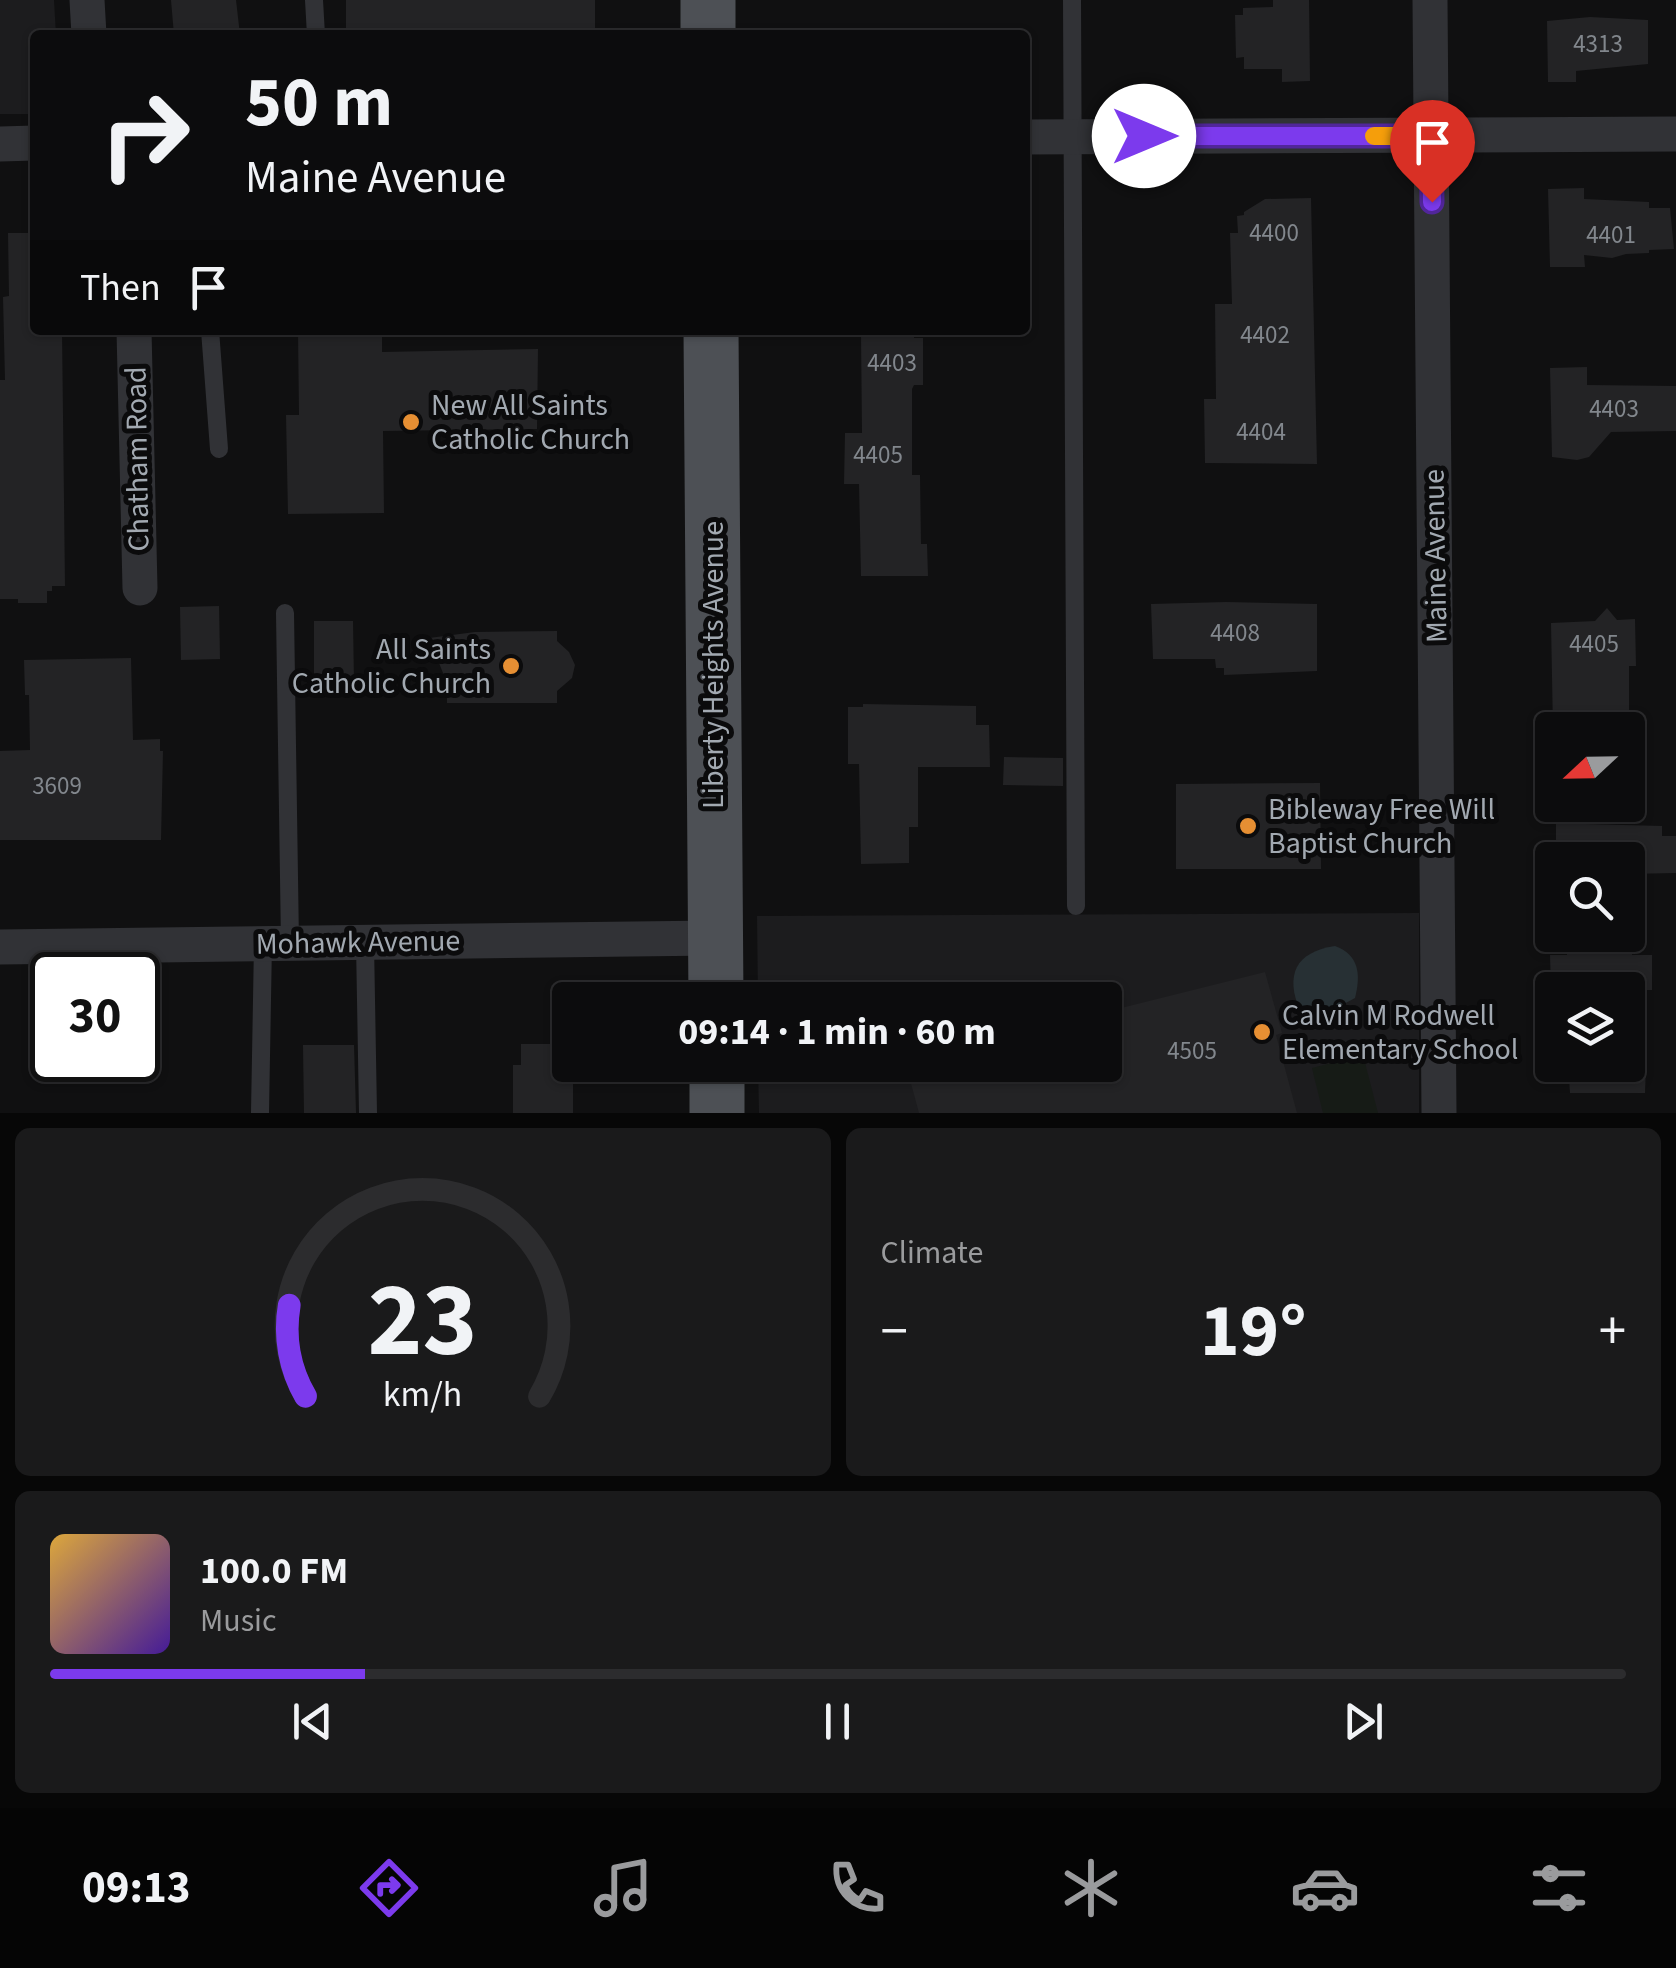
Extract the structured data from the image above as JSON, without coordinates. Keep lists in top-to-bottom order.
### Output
{
  "streets": {
    "main road": ["Liberty Heights Avenue"],
    "street": ["Chatham Road", "Maine Avenue", "Mohawk Avenue"]
  },
  "crossings": [
    ["Liberty Heights Avenue", "Mohawk Avenue"]
  ],
  "places": [
    "New All Saints Catholic Church",
    "All Saints Catholic Church",
    "Bibleway Free Will Baptist Church",
    "Calvin M Rodwell Elementary School"
  ],
  "house_numbers": [
    "4313",
    "4400",
    "4401",
    "4402",
    "4403",
    "4403",
    "4404",
    "4405",
    "4408",
    "4405",
    "3609",
    "4505"
  ],
  "north": "left",
  "page": {
    "turn": ["50 m", "Maine Avenue"],
    "then": "Then",
    "limit": "30",
    "trip": "09:14 · 1 min · 60 m",
    "tile": "Climate",
    "heat": ["−", "19°", "+"],
    "song": ["100.0 FM", "Music"],
    "tabs": "09:13",
    "gauge": ["23", "km/h"]
  }
}
